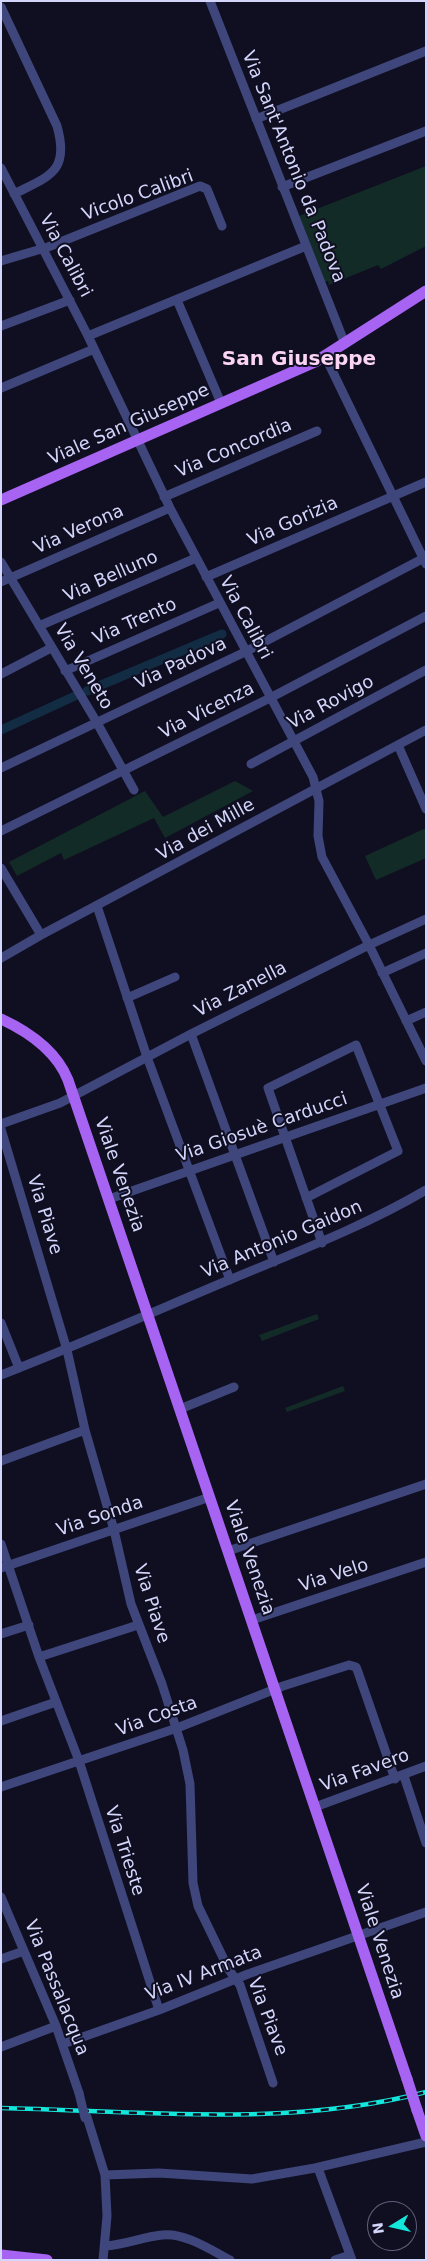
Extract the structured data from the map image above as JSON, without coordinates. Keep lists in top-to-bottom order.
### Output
{
  "streets": {
    "main road": ["Viale San Giuseppe", "Viale Venezia"],
    "street": [
      "Via Sant'Antonio da Padova",
      "Vicolo Calibri",
      "Via Calibri",
      "Via Concordia",
      "Via Gorizia",
      "Via Verona",
      "Via Belluno",
      "Via Trento",
      "Via Padova",
      "Via Veneto",
      "Via Rovigo",
      "Via Vicenza",
      "Via dei Mille",
      "Via Zanella",
      "Via Giosuè Carducci",
      "Via Piave",
      "Via Antonio Gaidon",
      "Via Sonda",
      "Via Velo",
      "Via Costa",
      "Via Favero",
      "Via Trieste",
      "Via IV Armata",
      "Via Passalacqua"
    ]
  },
  "crossings": [
    ["Via Sant'Antonio da Padova", "Viale San Giuseppe"],
    ["Vicolo Calibri", "Via Calibri"],
    ["Via Calibri", "Viale San Giuseppe"],
    ["Via Calibri", "Via Concordia"],
    ["Via Calibri", "Via Gorizia"],
    ["Via Calibri", "Via Verona"],
    ["Via Calibri", "Via Belluno"],
    ["Via Calibri", "Via Trento"],
    ["Via Calibri", "Via Padova"],
    ["Via Calibri", "Via Rovigo"],
    ["Via Calibri", "Via Vicenza"],
    ["Via Calibri", "Via dei Mille"],
    ["Via Calibri", "Via Zanella"],
    ["Via Verona", "Via Veneto"],
    ["Via Belluno", "Via Veneto"],
    ["Via Trento", "Via Veneto"],
    ["Via Padova", "Via Veneto"],
    ["Via Veneto", "Via Vicenza"],
    ["Via Zanella", "Viale Venezia"],
    ["Via Giosuè Carducci", "Viale Venezia"],
    ["Viale Venezia", "Via Antonio Gaidon"],
    ["Viale Venezia", "Via Sonda"],
    ["Viale Venezia", "Via Velo"],
    ["Viale Venezia", "Via Costa"],
    ["Viale Venezia", "Via Favero"],
    ["Viale Venezia", "Via IV Armata"],
    ["Via Piave", "Via Antonio Gaidon"],
    ["Via Piave", "Via Sonda"],
    ["Via Piave", "Via Costa"],
    ["Via Piave", "Via IV Armata"],
    ["Via Sonda", "Via Trieste"],
    ["Via Costa", "Via Favero"],
    ["Via Costa", "Via Trieste"],
    ["Via Trieste", "Via IV Armata"],
    ["Via IV Armata", "Via Passalacqua"]
  ],
  "districts": ["San Giuseppe"],
  "north": "left"
}
